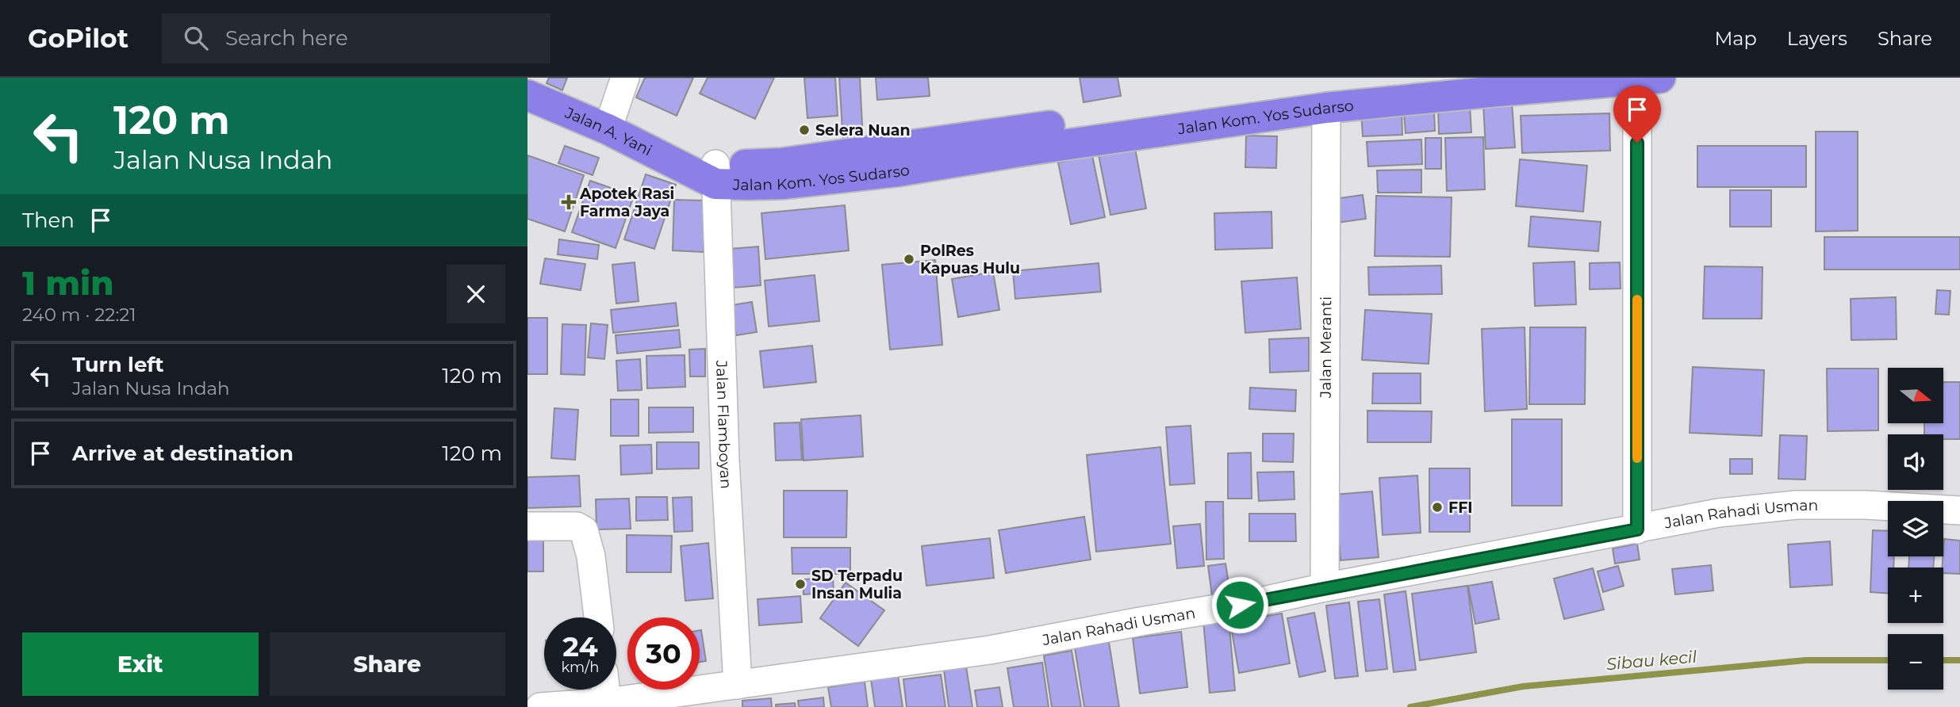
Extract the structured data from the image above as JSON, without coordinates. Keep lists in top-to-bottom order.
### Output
{
  "streets": {
    "highway": ["Jalan Kom. Yos Sudarso", "Jalan A. Yani"],
    "street": ["Jalan Meranti", "Jalan Flamboyan", "Jalan Rahadi Usman"]
  },
  "crossings": [
    ["Jalan Kom. Yos Sudarso", "Jalan A. Yani"],
    ["Jalan Kom. Yos Sudarso", "Jalan Meranti"],
    ["Jalan Kom. Yos Sudarso", "Jalan Flamboyan"],
    ["Jalan A. Yani", "Jalan Flamboyan"],
    ["Jalan Meranti", "Jalan Rahadi Usman"],
    ["Jalan Flamboyan", "Jalan Rahadi Usman"]
  ],
  "water": ["Sibau kecil"],
  "places": {
    "other": [
      "Selera Nuan",
      "PolRes Kapuas Hulu",
      "FFI",
      "SD Terpadu Insan Mulia"
    ],
    "health": ["Apotek Rasi Farma Jaya"]
  },
  "north": "right",
  "page": {
    "header": "GoPilot",
    "search": "Search here",
    "nav": ["Map", "Layers", "Share"],
    "turn": ["120 m", "Jalan Nusa Indah"],
    "then": "Then",
    "heading": ["1 min", "240 m · 22:21"],
    "list": [
      {
        "name": "Turn left",
        "note": "Jalan Nusa Indah",
        "value": "120 m"
      },
      {
        "name": "Arrive at destination",
        "value": "120 m"
      }
    ],
    "map_buttons": ["+", "−"],
    "speed": "24 km/h",
    "limit": "30",
    "buttons": ["Exit", "Share"]
  }
}
